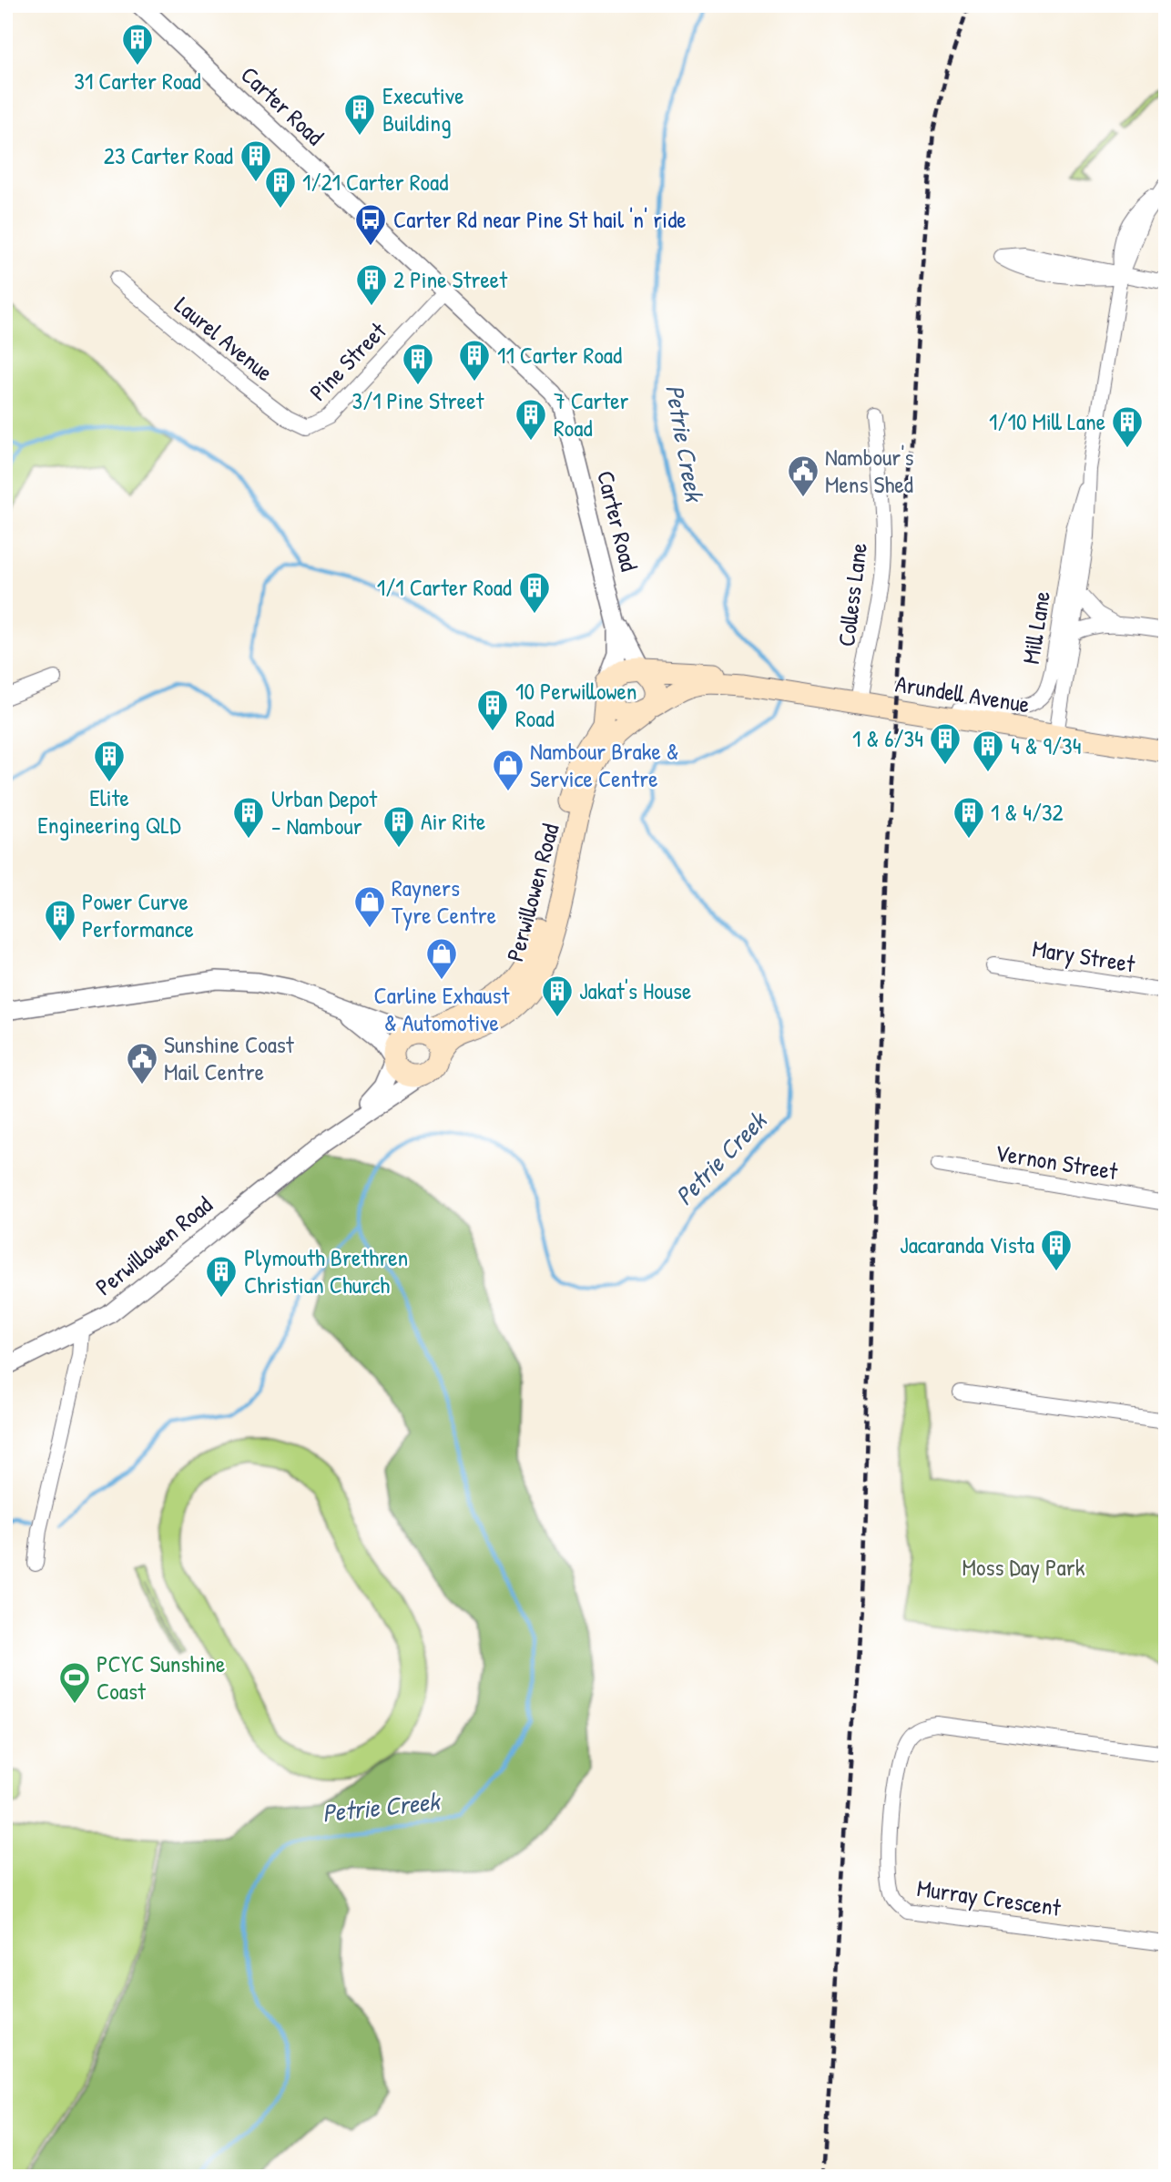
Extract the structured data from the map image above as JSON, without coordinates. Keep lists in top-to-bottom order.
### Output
{
  "streets": {
    "main road": ["Arundell Avenue", "Perwillowen Road"],
    "street": [
      "Carter Road",
      "Laurel Avenue",
      "Pine Street",
      "Colless Lane",
      "Mill Lane",
      "Mary Street",
      "Vernon Street",
      "Murray Crescent"
    ]
  },
  "crossings": [
    ["Carter Road", "Pine Street"],
    ["Carter Road", "Arundell Avenue"],
    ["Carter Road", "Perwillowen Road"],
    ["Laurel Avenue", "Pine Street"],
    ["Colless Lane", "Arundell Avenue"],
    ["Mill Lane", "Arundell Avenue"],
    ["Arundell Avenue", "Perwillowen Road"]
  ],
  "water": ["Petrie Creek"],
  "parks": ["Moss Day Park"],
  "places": {
    "building": [
      "31 Carter Road",
      "Executive Building",
      "23 Carter Road",
      "1/21 Carter Road",
      "2 Pine Street",
      "11 Carter Road",
      "3/1 Pine Street",
      "7 Carter Road",
      "1/10 Mill Lane",
      "1/1 Carter Road",
      "10 Perwillowen Road",
      "1 & 6/34",
      "4 & 9/34",
      "Elite Engineering QLD",
      "Urban Depot - Nambour",
      "1 & 4/32",
      "Air Rite",
      "Power Curve Performance",
      "Jakat's House",
      "Jacaranda Vista",
      "Plymouth Brethren Christian Church"
    ],
    "bus stop": ["Carter Rd near Pine St hail 'n' ride"],
    "public building": ["Nambour's Mens Shed", "Sunshine Coast Mail Centre"],
    "shop": ["Nambour Brake & Service Centre", "Rayners Tyre Centre", "Carline Exhaust & Automotive"],
    "sports": ["PCYC Sunshine Coast"]
  }
}
